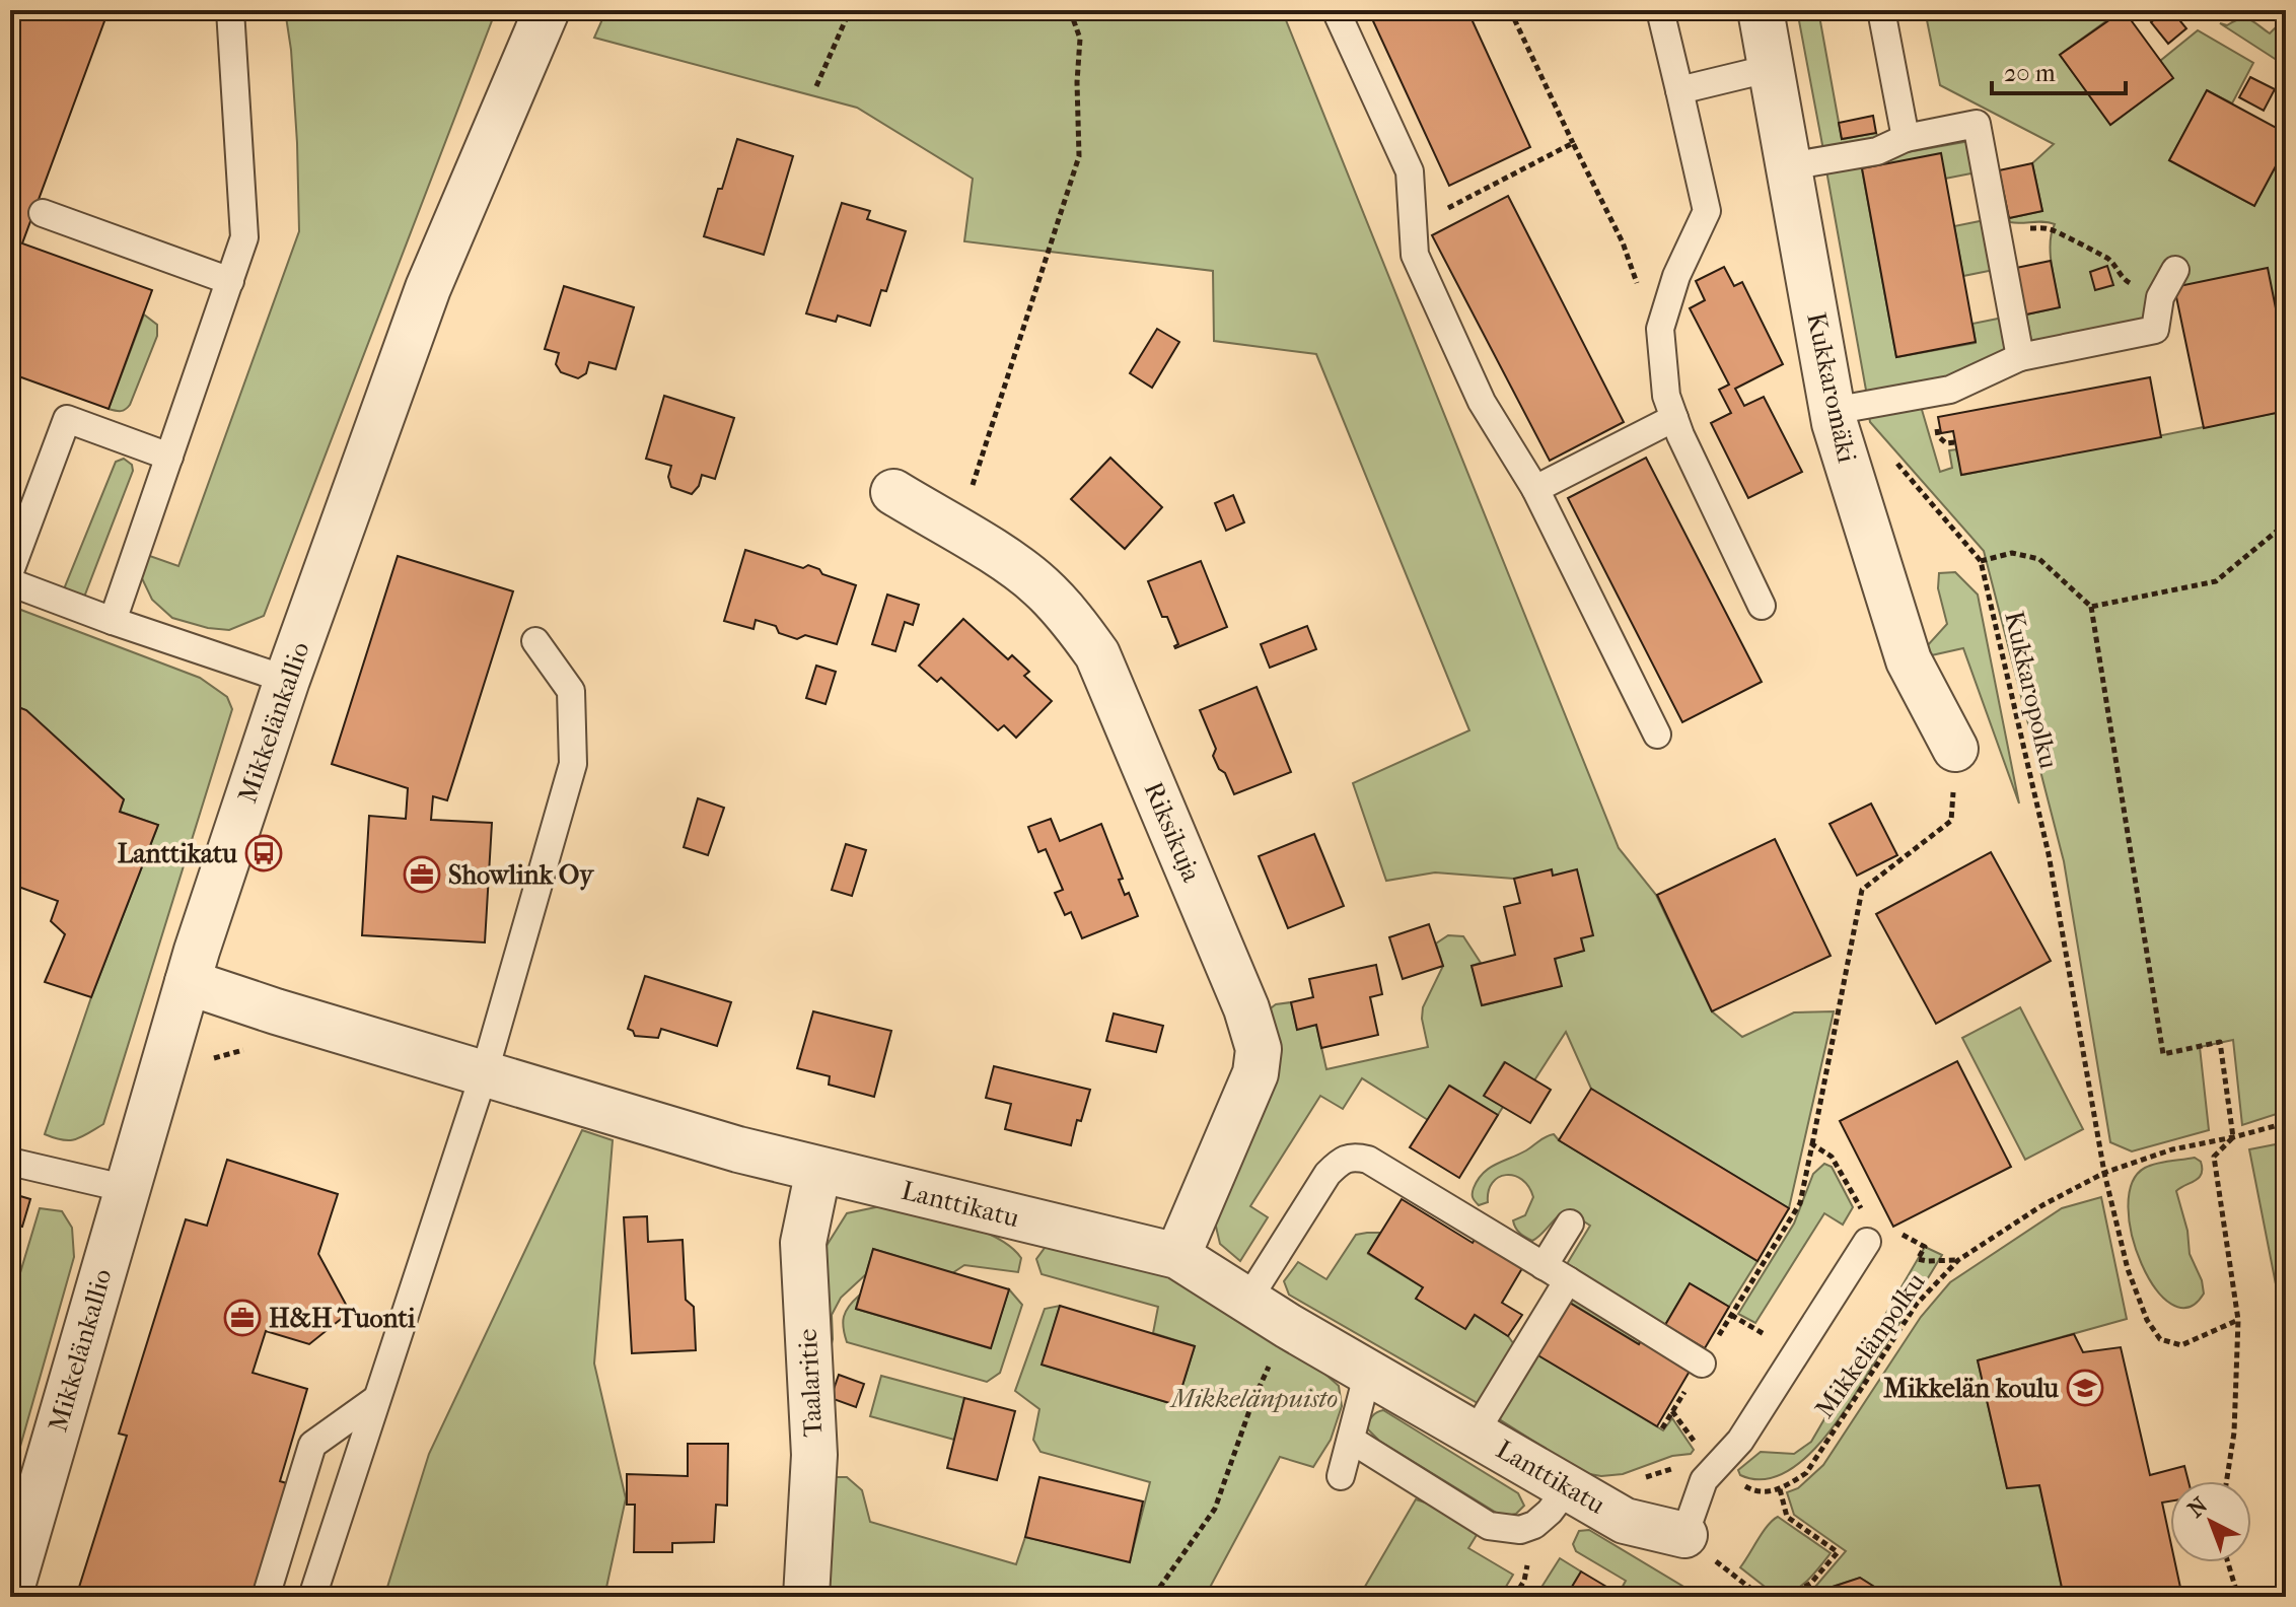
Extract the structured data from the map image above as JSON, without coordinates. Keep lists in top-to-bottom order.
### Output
{
  "streets": {
    "street": [
      "Kukkaromäki",
      "Mikkelänkallio",
      "Riksikuja",
      "Lanttikatu",
      "Taalaritie"
    ],
    "path": ["Kukkaropolku", "Mikkelänpolku"]
  },
  "crossings": [
    ["Kukkaropolku", "Mikkelänpolku"],
    ["Mikkelänkallio", "Lanttikatu"],
    ["Riksikuja", "Lanttikatu"],
    ["Lanttikatu", "Taalaritie"]
  ],
  "parks": ["Mikkelänpuisto"],
  "places": {
    "bus stop": ["Lanttikatu"],
    "office": ["Showlink Oy", "H&H Tuonti"],
    "school or university": ["Mikkelän koulu"]
  },
  "scale_bar": "20 m",
  "north": "top left"
}
